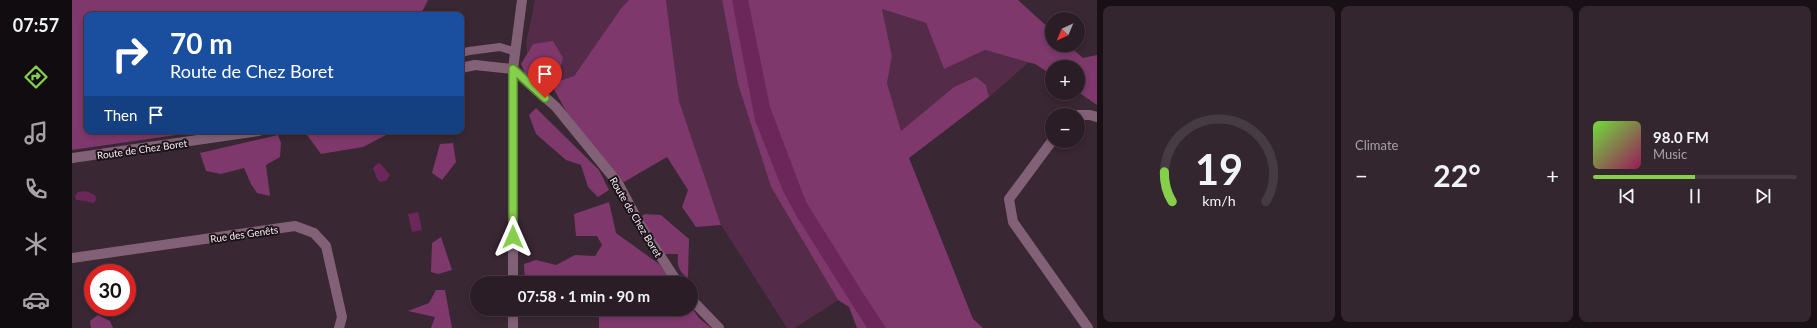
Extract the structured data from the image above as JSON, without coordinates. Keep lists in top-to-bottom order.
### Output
{
  "streets": {
    "street": ["Route de Chez Boret", "Rue des Genêts"]
  },
  "north": "bottom left",
  "page": {
    "tabs": "07:57",
    "tile": "Climate",
    "map_buttons": ["+", "−"],
    "turn": ["70 m", "Route de Chez Boret"],
    "then": "Then",
    "song": ["98.0 FM", "Music"],
    "heat": ["−", "22°", "+"],
    "limit": "30",
    "trip": "07:58 · 1 min · 90 m",
    "gauge": ["19", "km/h"]
  }
}
